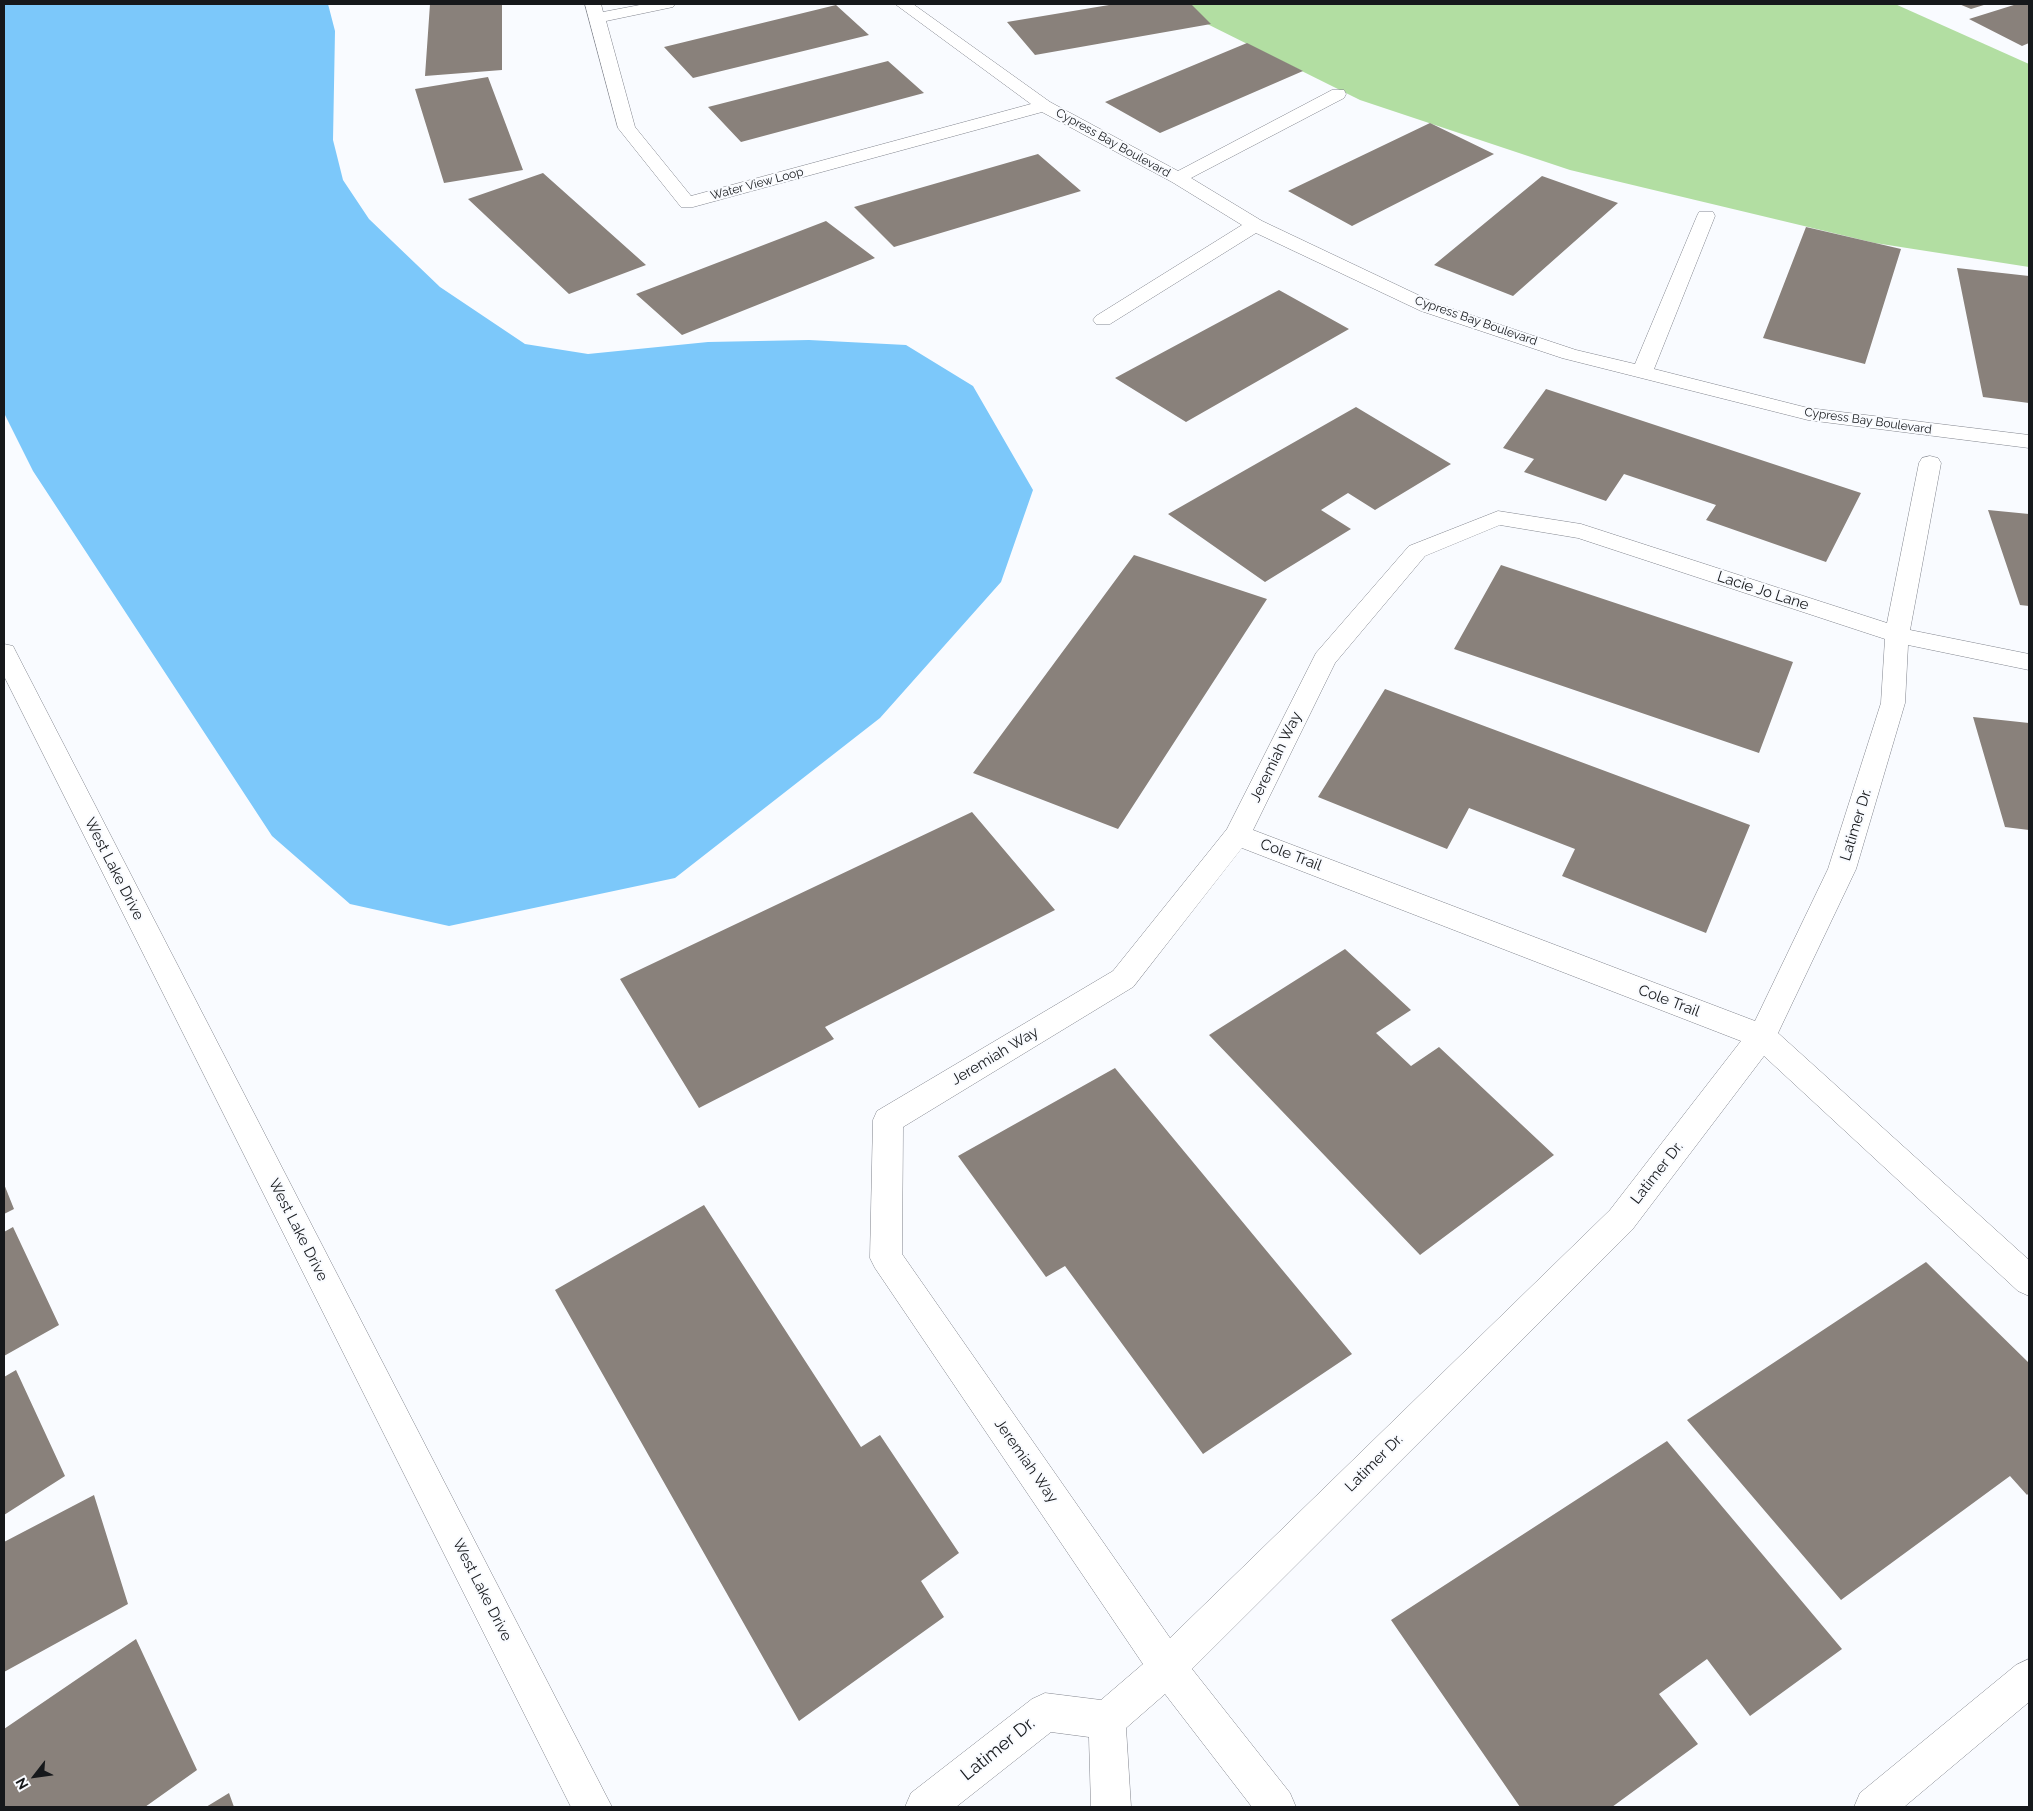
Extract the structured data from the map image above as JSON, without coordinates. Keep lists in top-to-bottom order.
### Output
{
  "streets": {
    "street": [
      "Cypress Bay Boulevard",
      "Water View Loop",
      "Lacie Jo Lane",
      "Jeremiah Way",
      "Latimer Dr.",
      "Cole Trail",
      "West Lake Drive"
    ]
  },
  "crossings": [
    ["Cypress Bay Boulevard", "Water View Loop"],
    ["Lacie Jo Lane", "Jeremiah Way"],
    ["Lacie Jo Lane", "Latimer Dr."],
    ["Jeremiah Way", "Latimer Dr."],
    ["Jeremiah Way", "Cole Trail"],
    ["Latimer Dr.", "Cole Trail"]
  ],
  "north": "bottom left"
}
